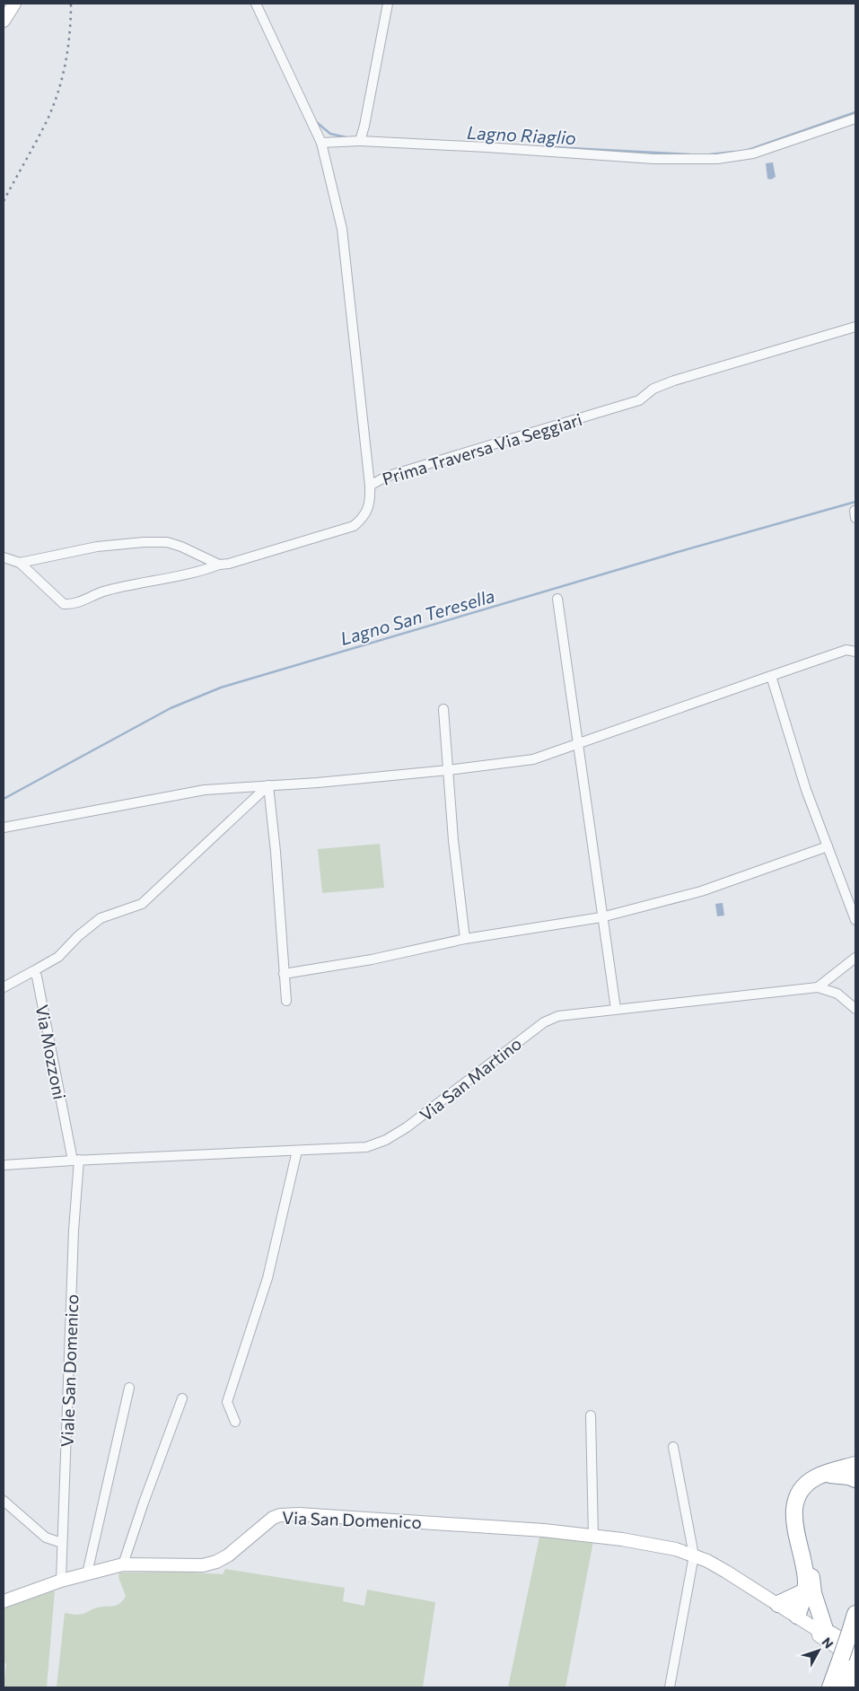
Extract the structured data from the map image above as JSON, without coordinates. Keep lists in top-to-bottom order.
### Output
{
  "streets": {
    "street": [
      "Prima Traversa Via Seggiari",
      "Via Mozzoni",
      "Via San Martino",
      "Viale San Domenico",
      "Via San Domenico"
    ]
  },
  "crossings": [
    ["Via Mozzoni", "Via San Martino"],
    ["Via Mozzoni", "Viale San Domenico"],
    ["Via San Martino", "Viale San Domenico"],
    ["Viale San Domenico", "Via San Domenico"]
  ],
  "water": ["Lagno Riaglio", "Lagno San Teresella"],
  "north": "top right"
}
